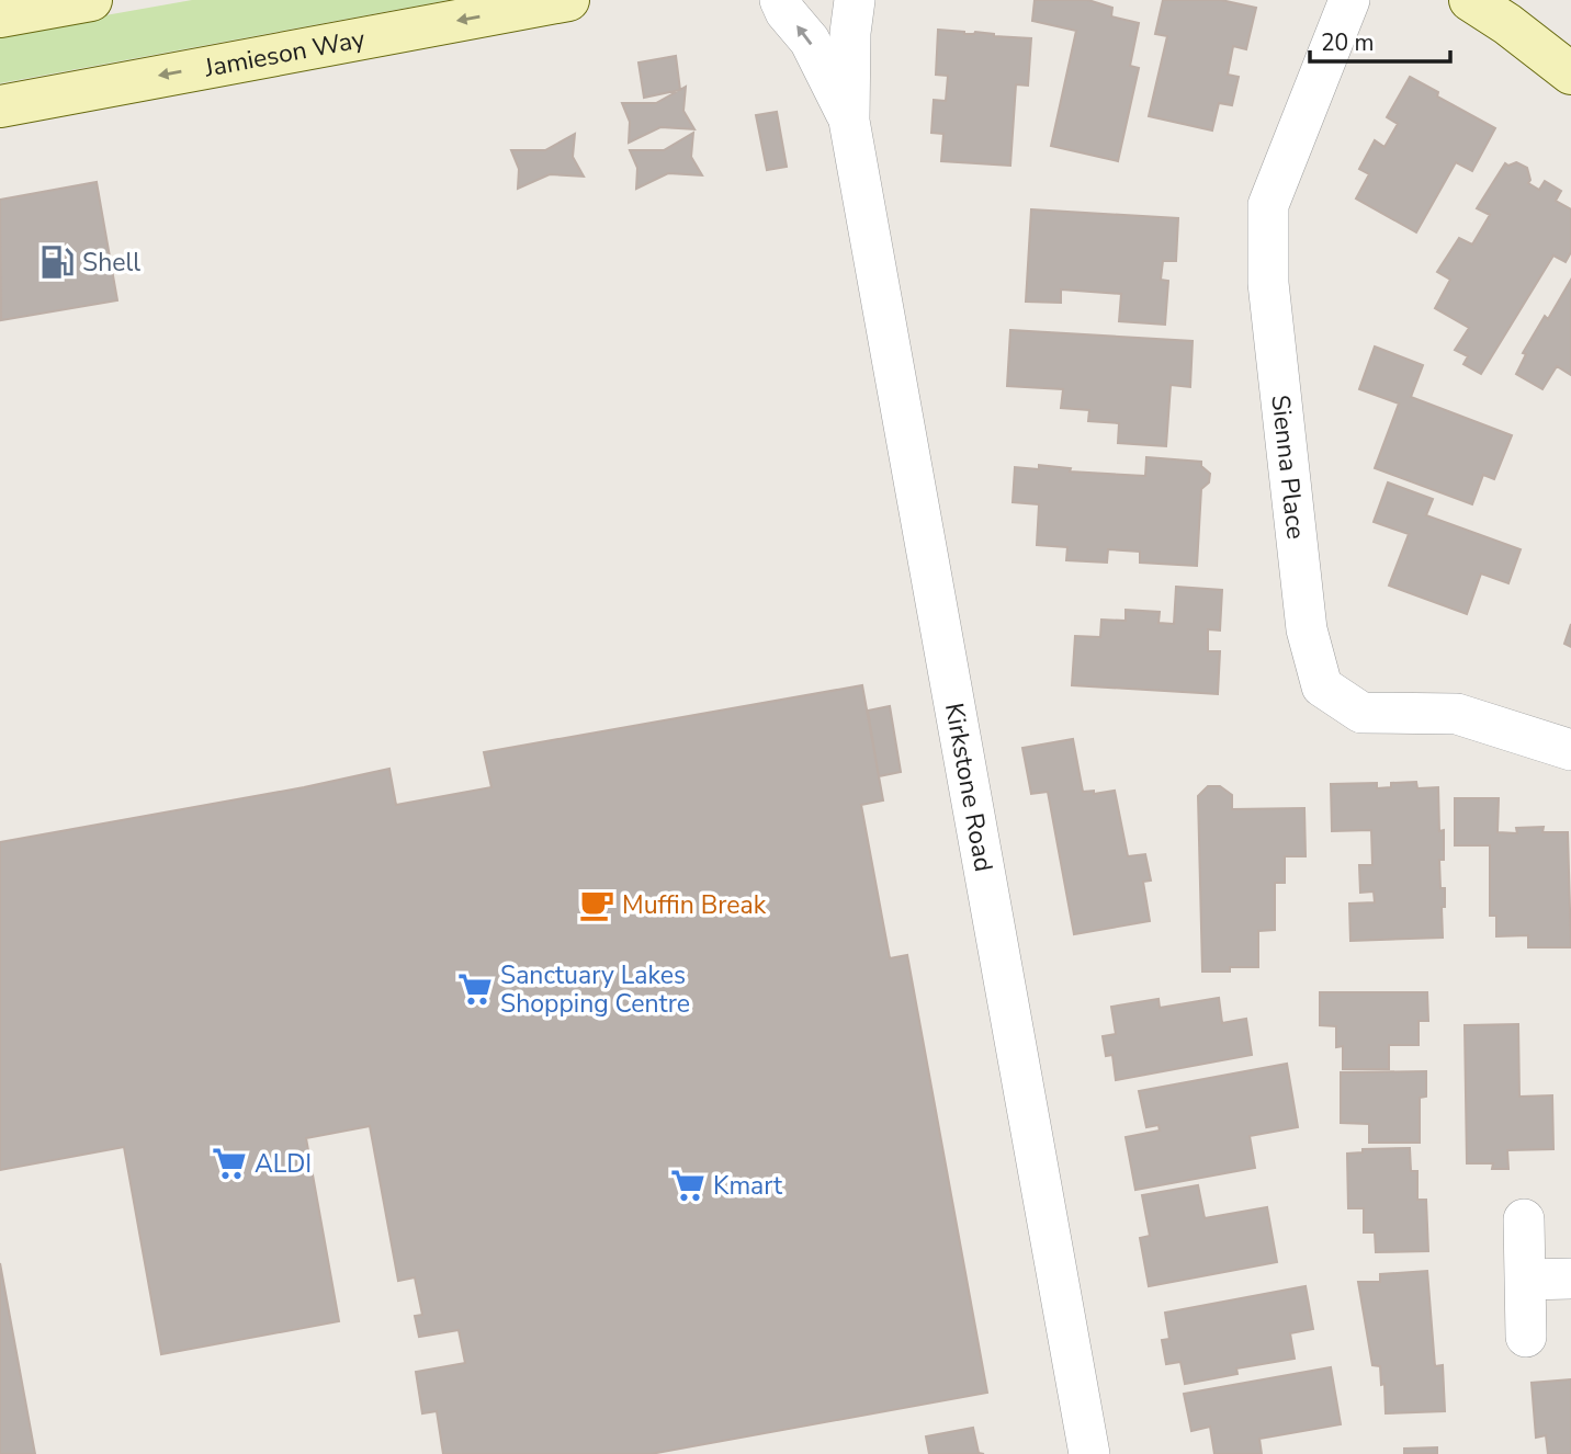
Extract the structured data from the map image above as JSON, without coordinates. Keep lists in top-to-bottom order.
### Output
{
  "streets": {
    "street": ["Jamieson Way", "Sienna Place", "Kirkstone Road"]
  },
  "one_way": ["Jamieson Way"],
  "places": {
    "fuel station": ["Shell"],
    "cafe": ["Muffin Break"],
    "supermarket": ["Sanctuary Lakes Shopping Centre", "ALDI", "Kmart"]
  },
  "scale_bar": "20 m"
}
